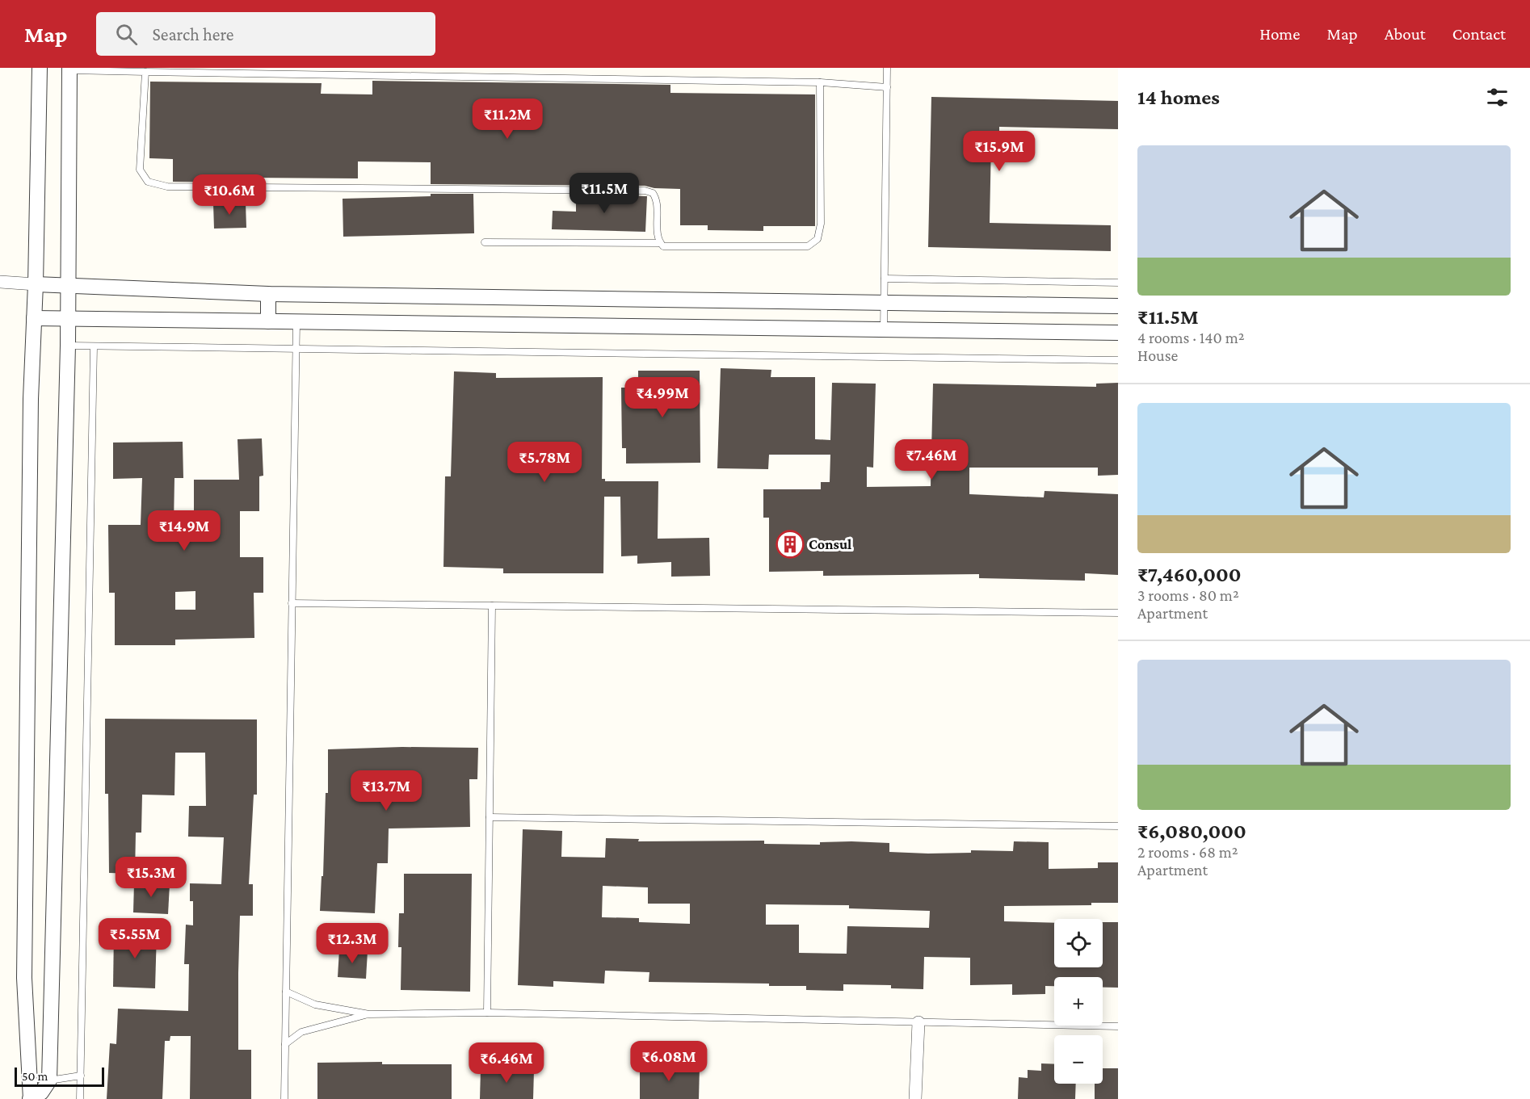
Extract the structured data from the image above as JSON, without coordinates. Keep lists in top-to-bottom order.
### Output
{
  "places": {
    "building": ["Consul"]
  },
  "scale_bar": "50 m",
  "page": {
    "header": "Map",
    "search": "Search here",
    "nav": [
      "Home",
      "Map",
      "About",
      "Contact"
    ],
    "heading": "14 homes",
    "price": [
      "₹11.2M",
      "₹15.9M",
      "₹11.5M",
      "₹10.6M",
      "₹4.99M",
      "₹7.46M",
      "₹5.78M",
      "₹14.9M",
      "₹13.7M",
      "₹15.3M",
      "₹5.55M",
      "₹12.3M",
      "₹6.08M",
      "₹6.46M"
    ],
    "list": [
      {
        "name": "₹11.5M",
        "note": "4 rooms · 140 m² · House"
      },
      {
        "name": "₹7,460,000",
        "note": "3 rooms · 80 m² · Apartment"
      },
      {
        "name": "₹6,080,000",
        "note": "2 rooms · 68 m² · Apartment"
      }
    ],
    "map_buttons": ["+", "−"],
    "scale": "50 m"
  }
}
